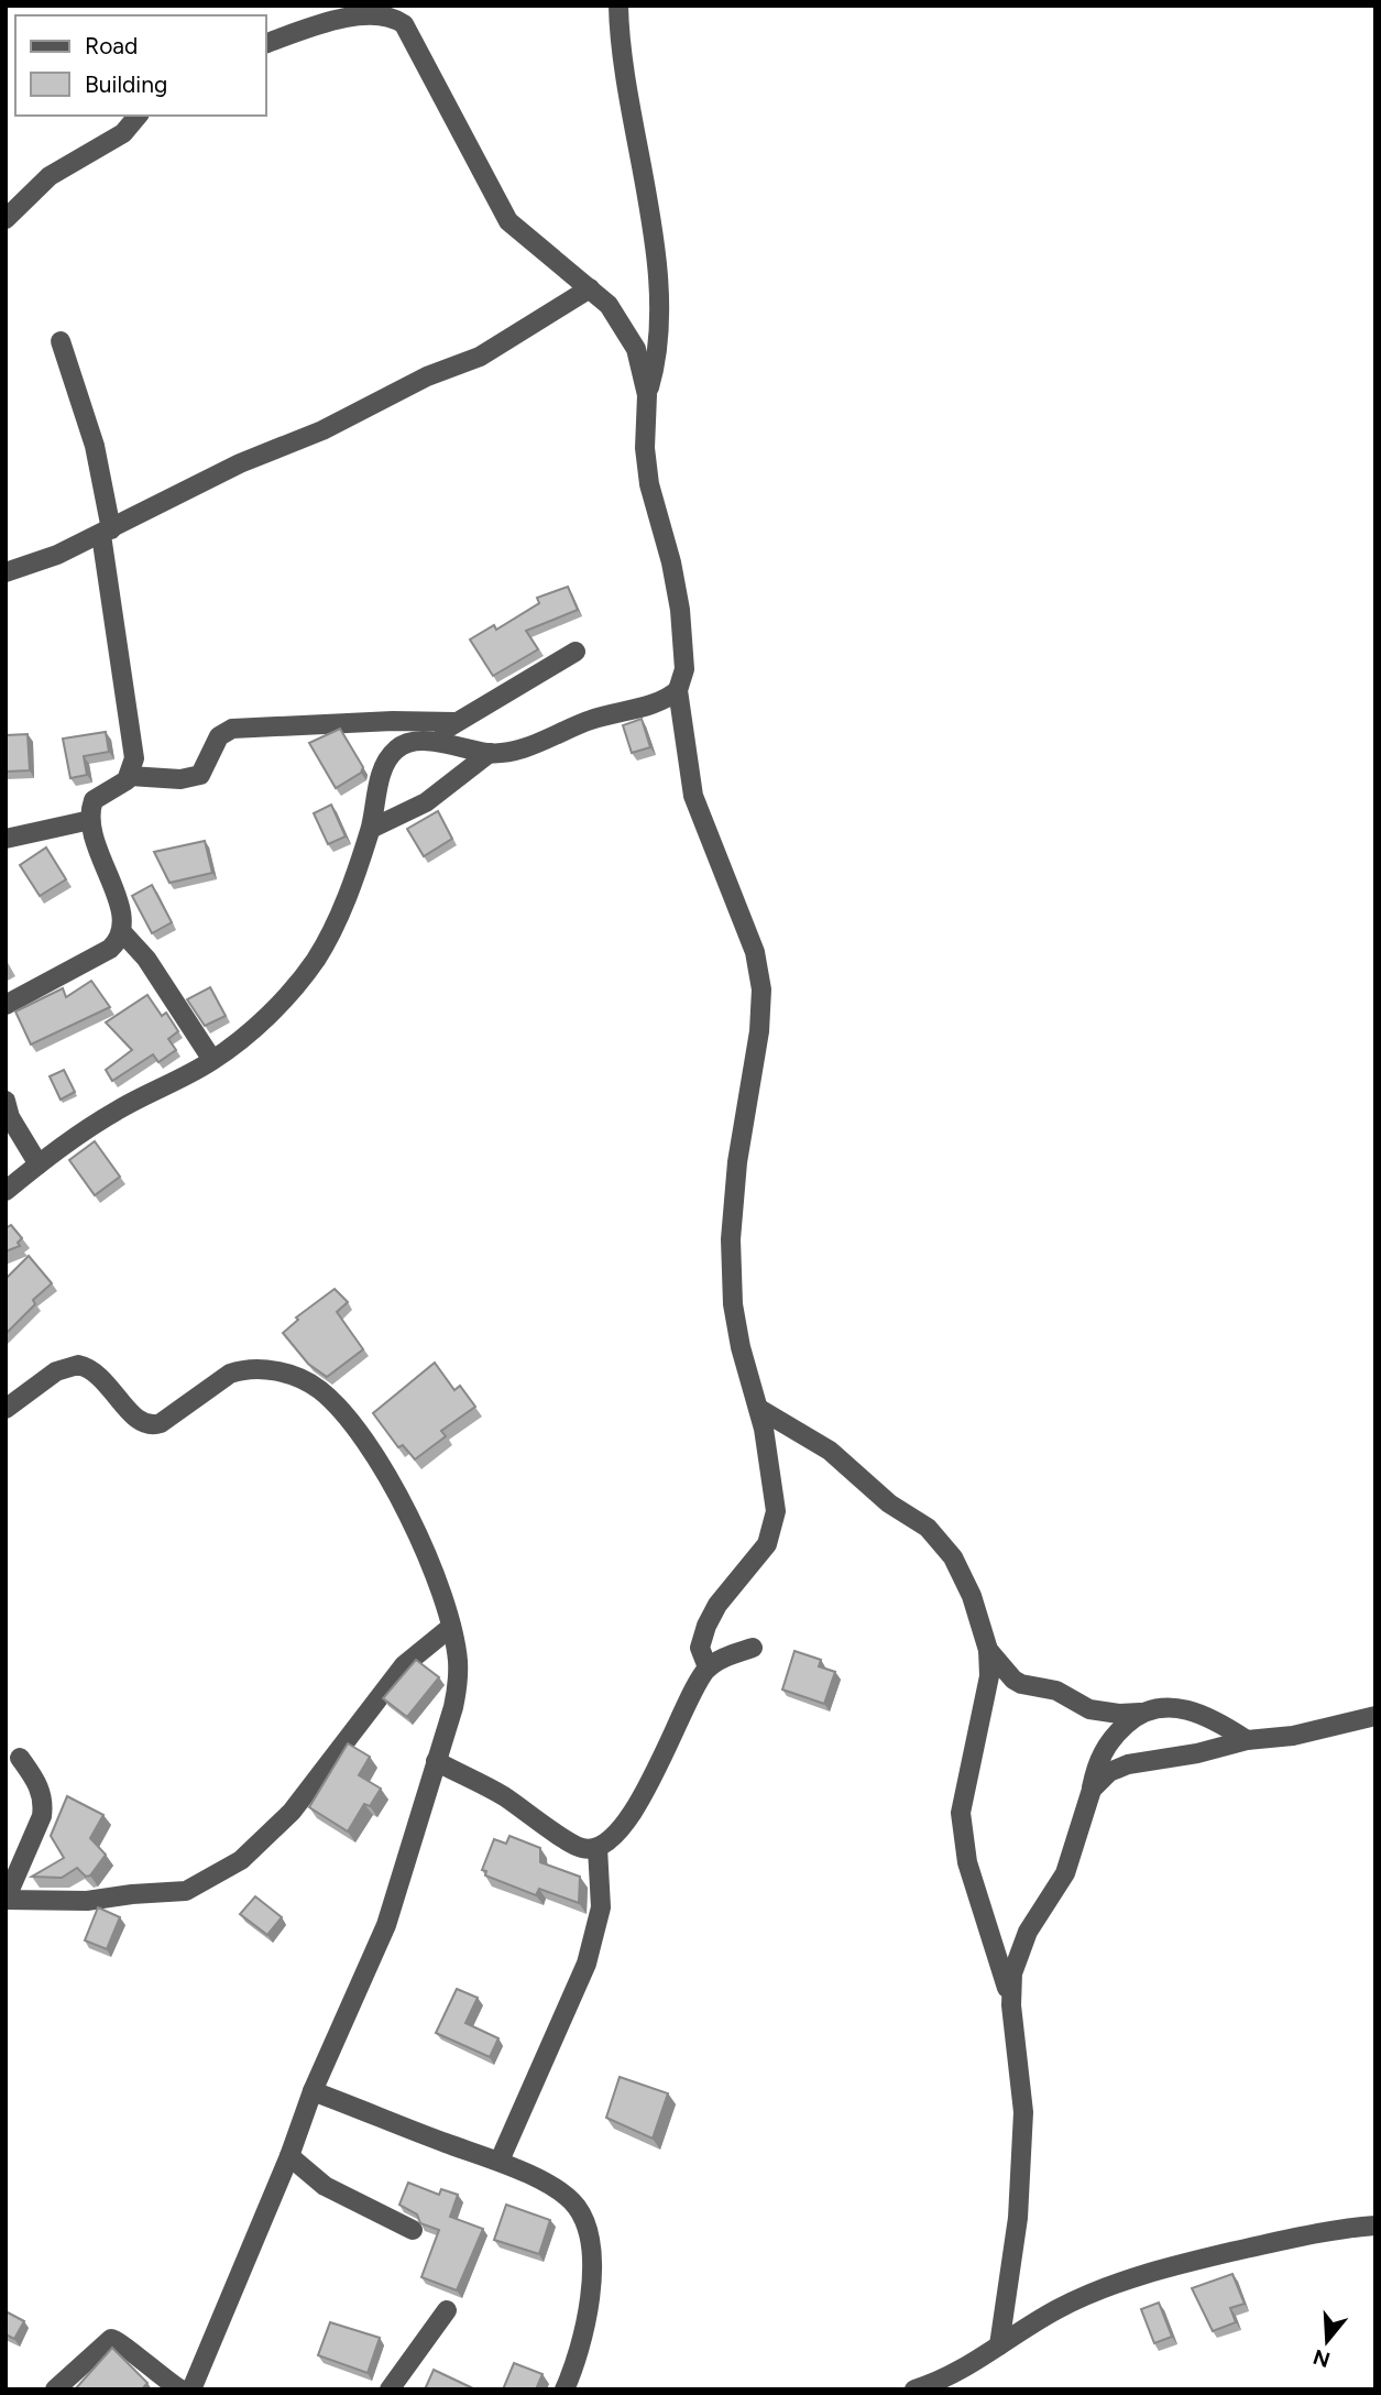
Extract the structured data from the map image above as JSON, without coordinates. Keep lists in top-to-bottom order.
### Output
{
  "legend": ["Road", "Building"],
  "north": "bottom"
}
